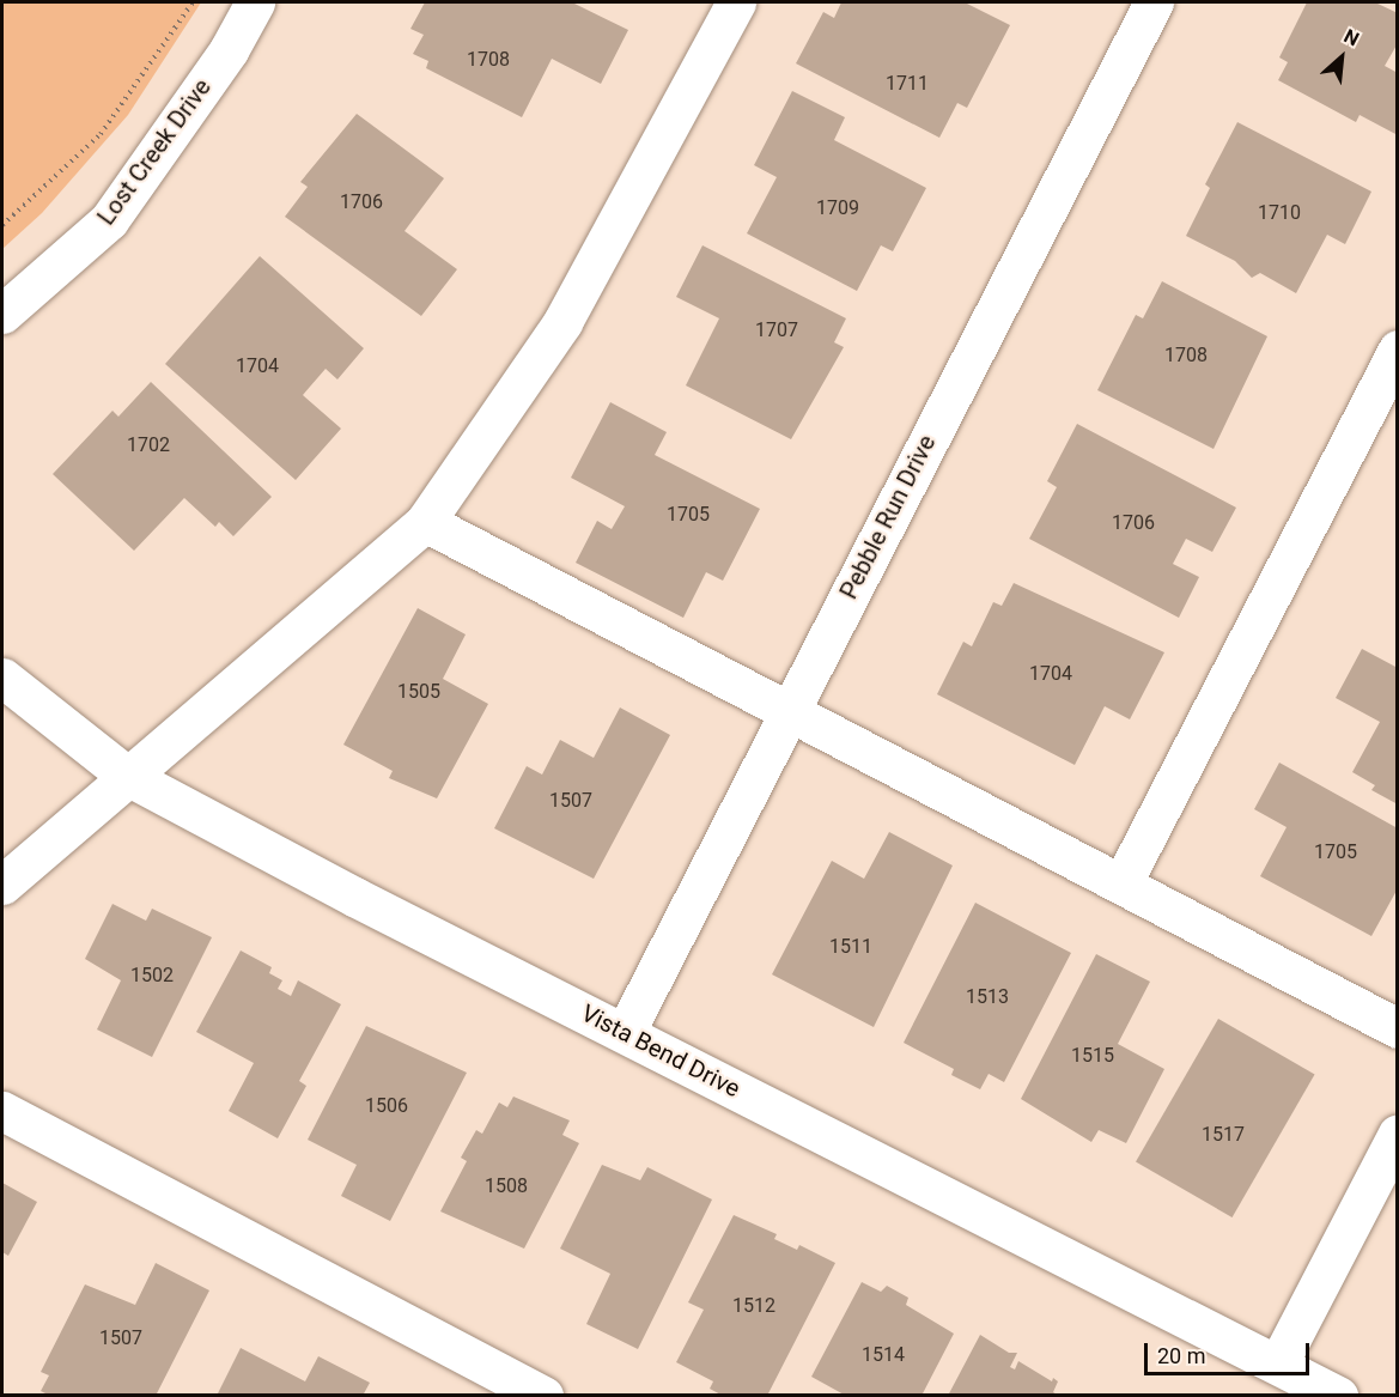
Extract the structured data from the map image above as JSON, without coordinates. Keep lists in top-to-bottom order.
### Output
{
  "streets": {
    "street": ["Lost Creek Drive", "Pebble Run Drive", "Vista Bend Drive"]
  },
  "crossings": [
    ["Pebble Run Drive", "Vista Bend Drive"]
  ],
  "house_numbers": [
    "1708",
    "1711",
    "1706",
    "1709",
    "1710",
    "1707",
    "1708",
    "1704",
    "1702",
    "1705",
    "1706",
    "1704",
    "1505",
    "1507",
    "1705",
    "1511",
    "1502",
    "1513",
    "1515",
    "1506",
    "1517",
    "1508",
    "1512",
    "1507",
    "1514"
  ],
  "scale_bar": "20 m",
  "north": "top right"
}
